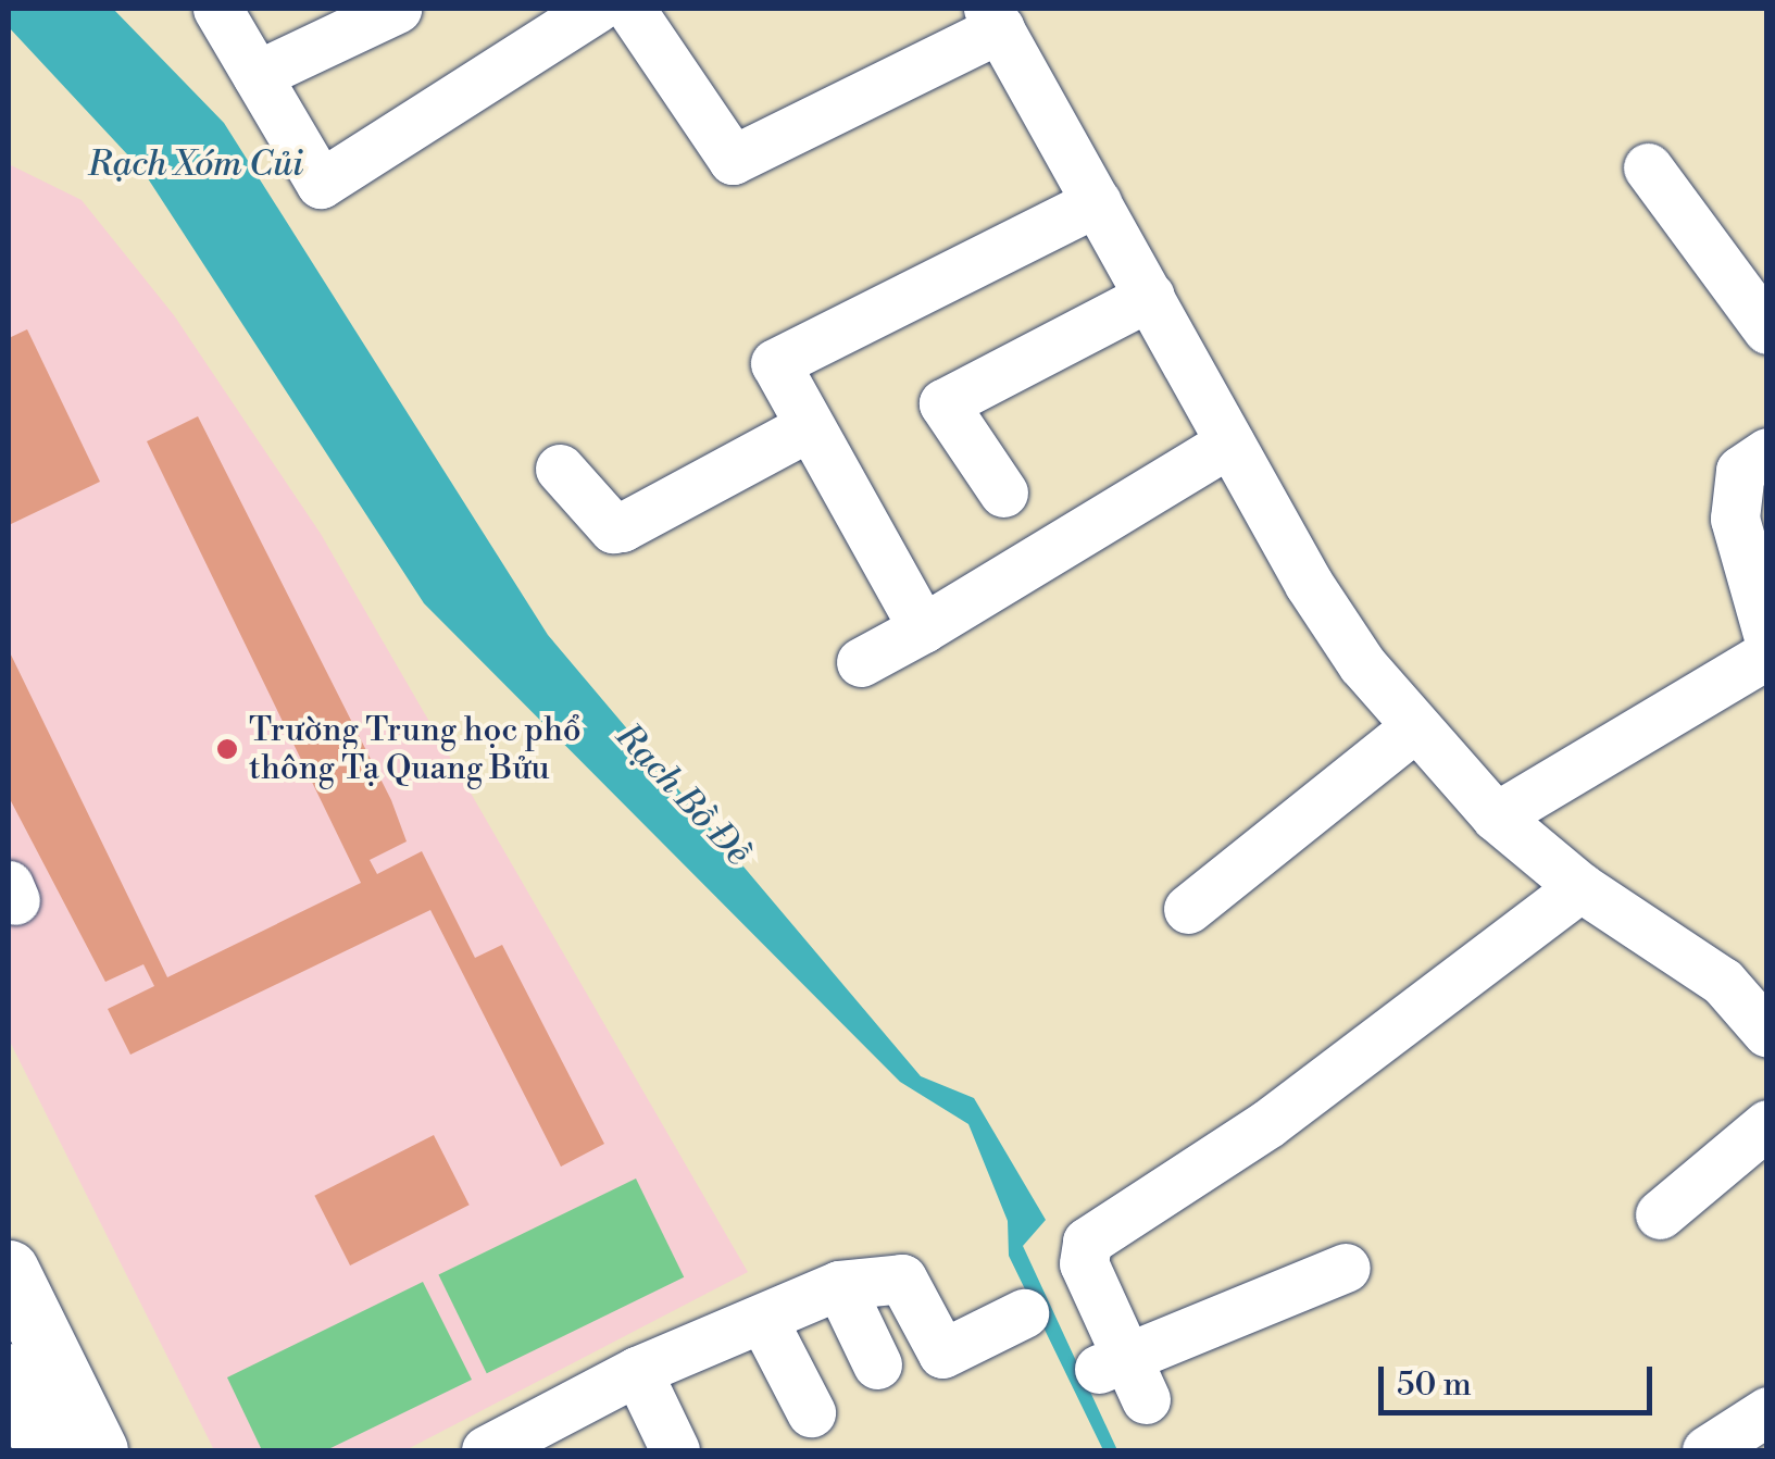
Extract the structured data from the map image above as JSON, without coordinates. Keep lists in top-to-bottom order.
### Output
{
  "water": ["Rạch Xóm Củi", "Rạch Bồ Đề"],
  "places": ["Trường Trung học phổ thông Tạ Quang Bửu"],
  "scale_bar": "50 m"
}
